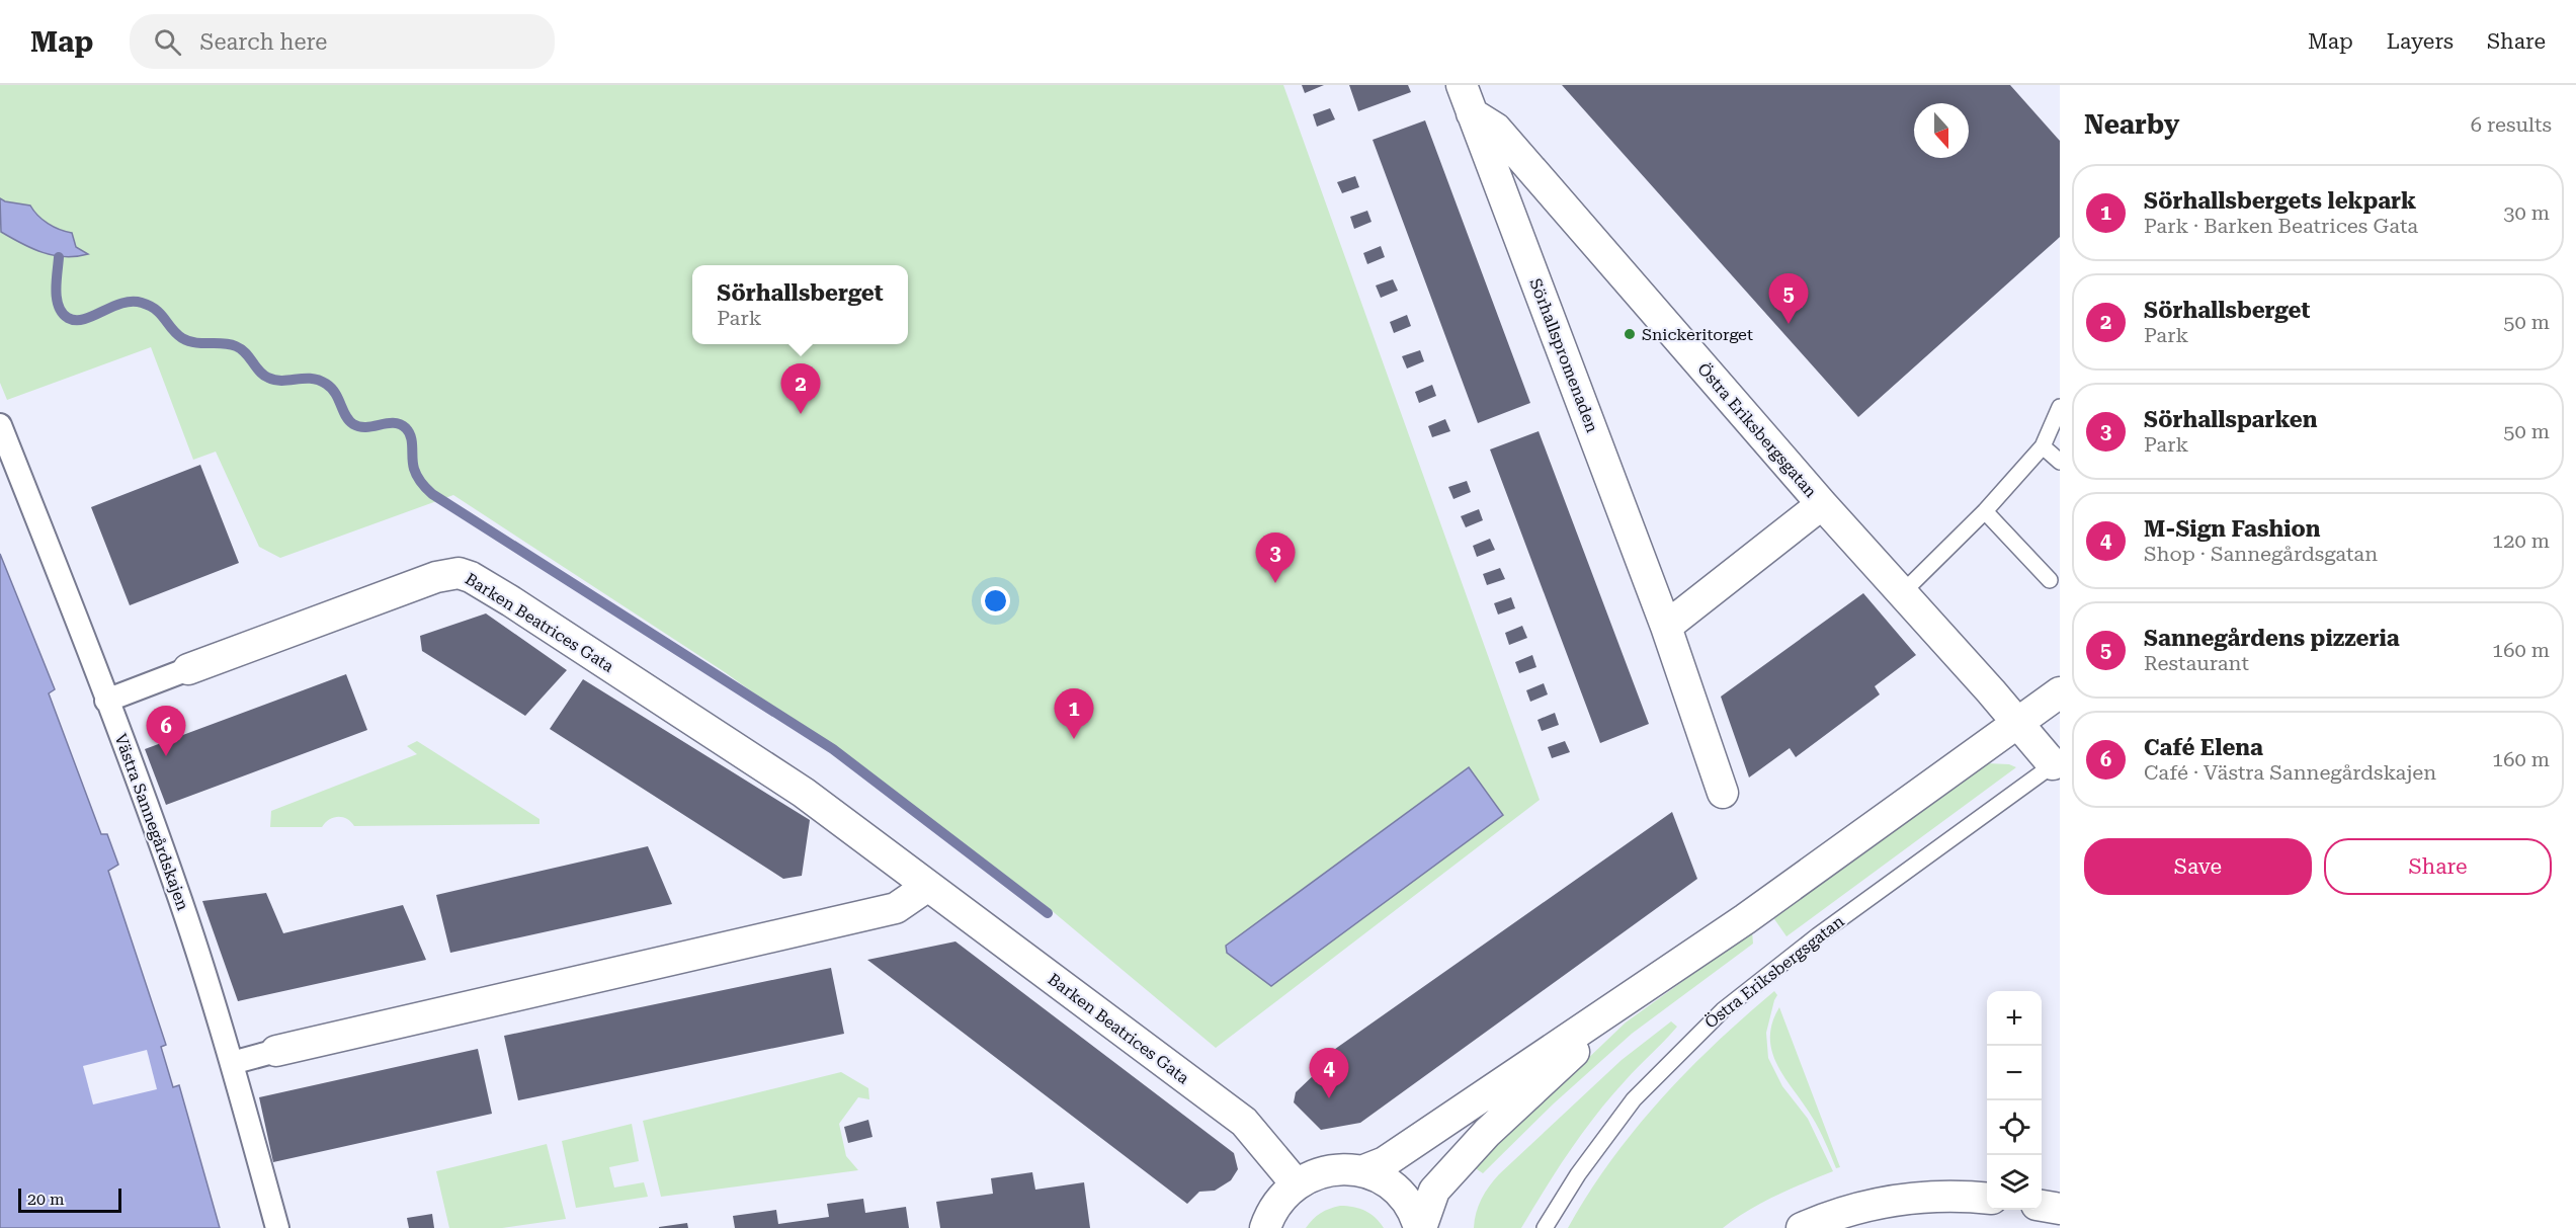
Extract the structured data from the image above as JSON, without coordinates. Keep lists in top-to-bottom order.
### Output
{
  "streets": {
    "street": [
      "Sörhallspromenaden",
      "Östra Eriksbergsgatan",
      "Barken Beatrices Gata",
      "Västra Sannegårdskajen"
    ]
  },
  "crossings": [
    ["Sörhallspromenaden", "Östra Eriksbergsgatan"],
    ["Barken Beatrices Gata", "Västra Sannegårdskajen"]
  ],
  "places": ["Snickeritorget"],
  "scale_bar": "20 m",
  "north": "bottom",
  "page": {
    "header": "Map",
    "search": "Search here",
    "nav": ["Map", "Layers", "Share"],
    "heading": ["Nearby", "6 results"],
    "list": [
      {
        "mark": "1",
        "name": "Sörhallsbergets lekpark",
        "note": "Park · Barken Beatrices Gata",
        "value": "30 m"
      },
      {
        "mark": "2",
        "name": "Sörhallsberget",
        "note": "Park",
        "value": "50 m"
      },
      {
        "mark": "3",
        "name": "Sörhallsparken",
        "note": "Park",
        "value": "50 m"
      },
      {
        "mark": "4",
        "name": "M-Sign Fashion",
        "note": "Shop · Sannegårdsgatan",
        "value": "120 m"
      },
      {
        "mark": "5",
        "name": "Sannegårdens pizzeria",
        "note": "Restaurant",
        "value": "160 m"
      },
      {
        "mark": "6",
        "name": "Café Elena",
        "note": "Café · Västra Sannegårdskajen",
        "value": "160 m"
      }
    ],
    "popup": ["Sörhallsberget", "Park"],
    "pins": [
      "5",
      "2",
      "3",
      "1",
      "6",
      "4"
    ],
    "buttons": ["Save", "Share"],
    "map_buttons": ["+", "−"],
    "scale": "20 m"
  }
}
